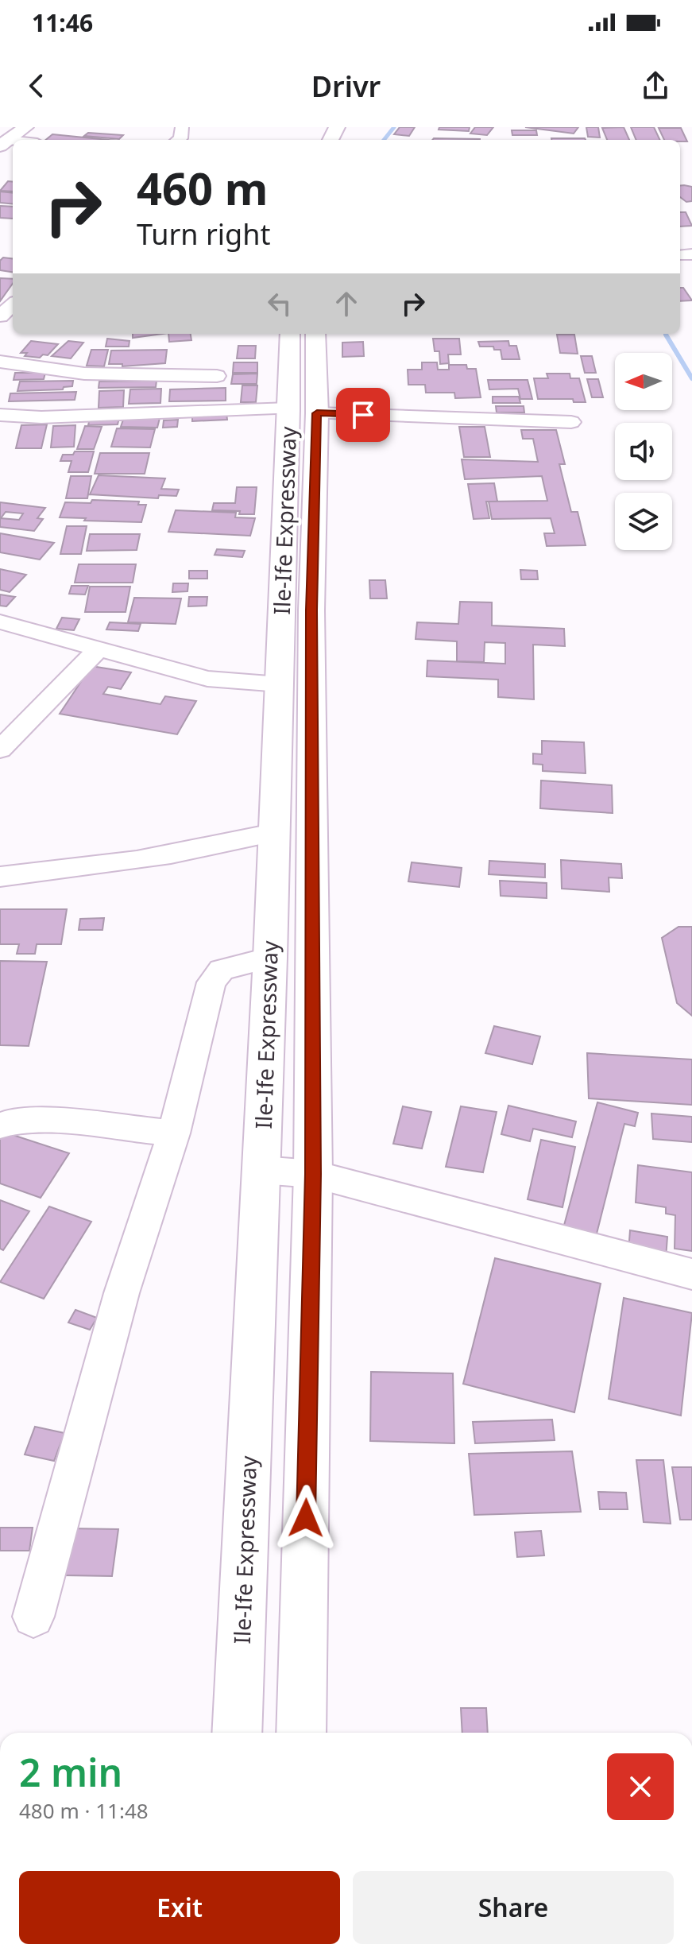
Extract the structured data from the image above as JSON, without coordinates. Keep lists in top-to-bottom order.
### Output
{
  "streets": {
    "main road": ["Ile-Ife Expressway"]
  },
  "north": "left",
  "page": {
    "status": "11:46",
    "header": "Drivr",
    "turn": ["460 m", "Turn right"],
    "heading": ["2 min", "480 m · 11:48"],
    "buttons": ["Exit", "Share"]
  }
}
